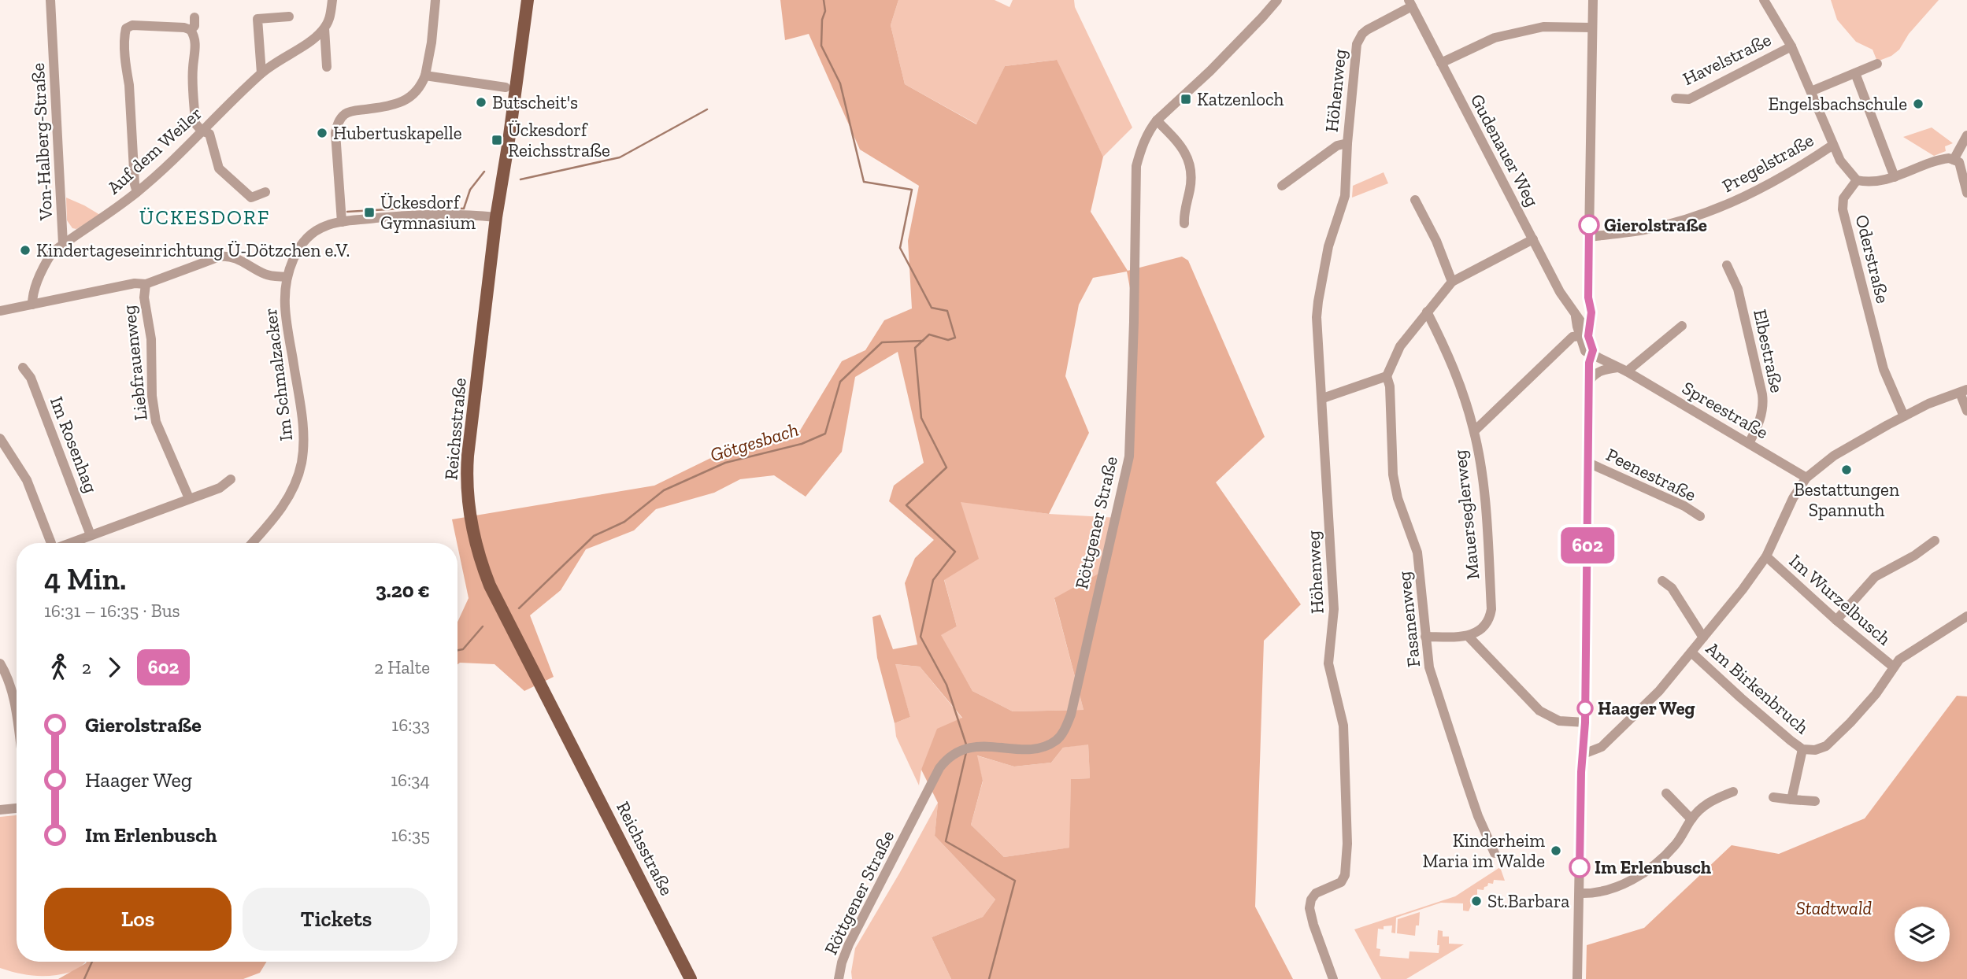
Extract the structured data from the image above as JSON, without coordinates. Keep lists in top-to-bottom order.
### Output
{
  "streets": {
    "main road": ["Reichsstraße"],
    "street": [
      "Havelstraße",
      "Höhenweg",
      "Von-Halberg-Straße",
      "Auf dem Weiler",
      "Gudenauer Weg",
      "Pregelstraße",
      "Oderstraße",
      "Elbestraße",
      "Liebfrauenweg",
      "Im Schmalzacker",
      "Spreestraße",
      "Im Rosenhag",
      "Peenestraße",
      "Mauerseglerweg",
      "Röttgener Straße",
      "Im Wurzelbusch",
      "Fasanenweg",
      "Am Birkenbruch"
    ]
  },
  "crossings": [
    ["Höhenweg", "Gudenauer Weg"],
    ["Von-Halberg-Straße", "Auf dem Weiler"],
    ["Gudenauer Weg", "Spreestraße"],
    ["Elbestraße", "Spreestraße"],
    ["Im Schmalzacker", "Reichsstraße"],
    ["Im Wurzelbusch", "Am Birkenbruch"]
  ],
  "districts": ["ÜCKESDORF"],
  "water": ["Götgesbach"],
  "parks": ["Stadtwald"],
  "places": {
    "transit": ["Katzenloch", "Ückesdorf Reichsstraße", "Ückesdorf Gymnasium"],
    "other": [
      "Butscheit's",
      "Engelsbachschule",
      "Hubertuskapelle",
      "Gierolstraße",
      "Kindertageseinrichtung Ü-Dötzchen e.V.",
      "Bestattungen Spannuth",
      "Haager Weg",
      "Kinderheim Maria im Walde",
      "Im Erlenbusch",
      "St.Barbara"
    ]
  },
  "lines": ["bus line 602"],
  "page": {
    "on_map": "602",
    "heading": ["4 Min.", "16:31 – 16:35 · Bus", "3.20 €"],
    "legs": ["2", "602", "2 Halte"],
    "list": [
      {
        "name": "Gierolstraße",
        "value": "16:33"
      },
      {
        "name": "Haager Weg",
        "value": "16:34"
      },
      {
        "name": "Im Erlenbusch",
        "value": "16:35"
      }
    ],
    "buttons": ["Los", "Tickets"]
  }
}
